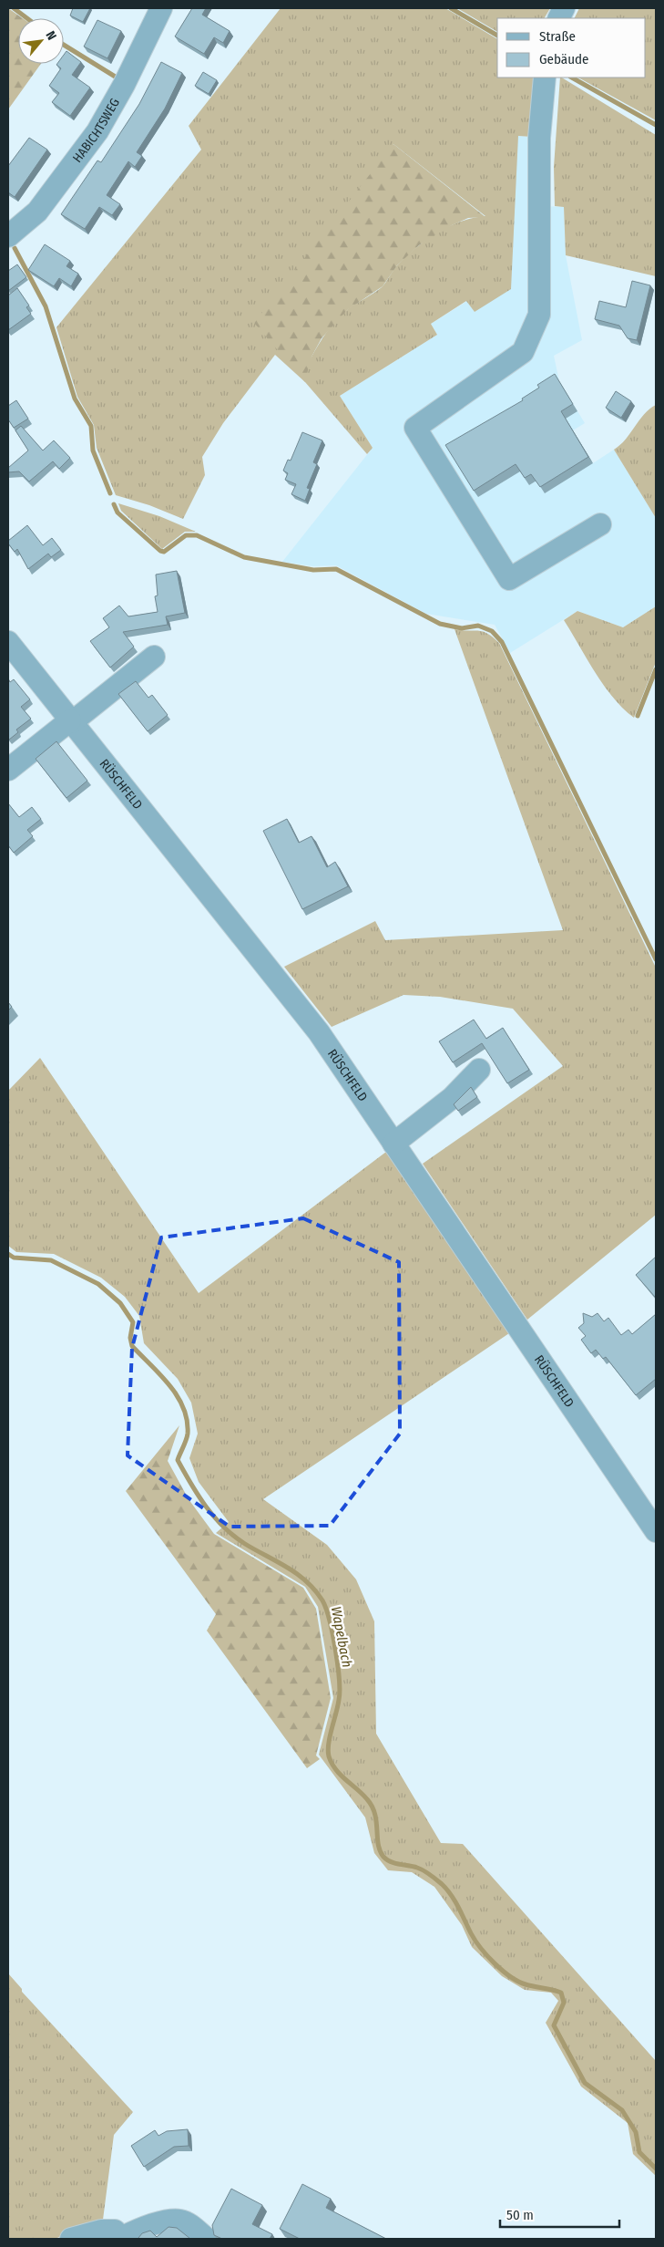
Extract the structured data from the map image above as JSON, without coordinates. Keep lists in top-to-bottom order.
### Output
{
  "streets": {
    "street": ["HABICHTSWEG", "RÜSCHFELD"]
  },
  "water": ["Wapelbach"],
  "legend": ["Straße", "Gebäude"],
  "scale_bar": "50 m",
  "north": "top right"
}
